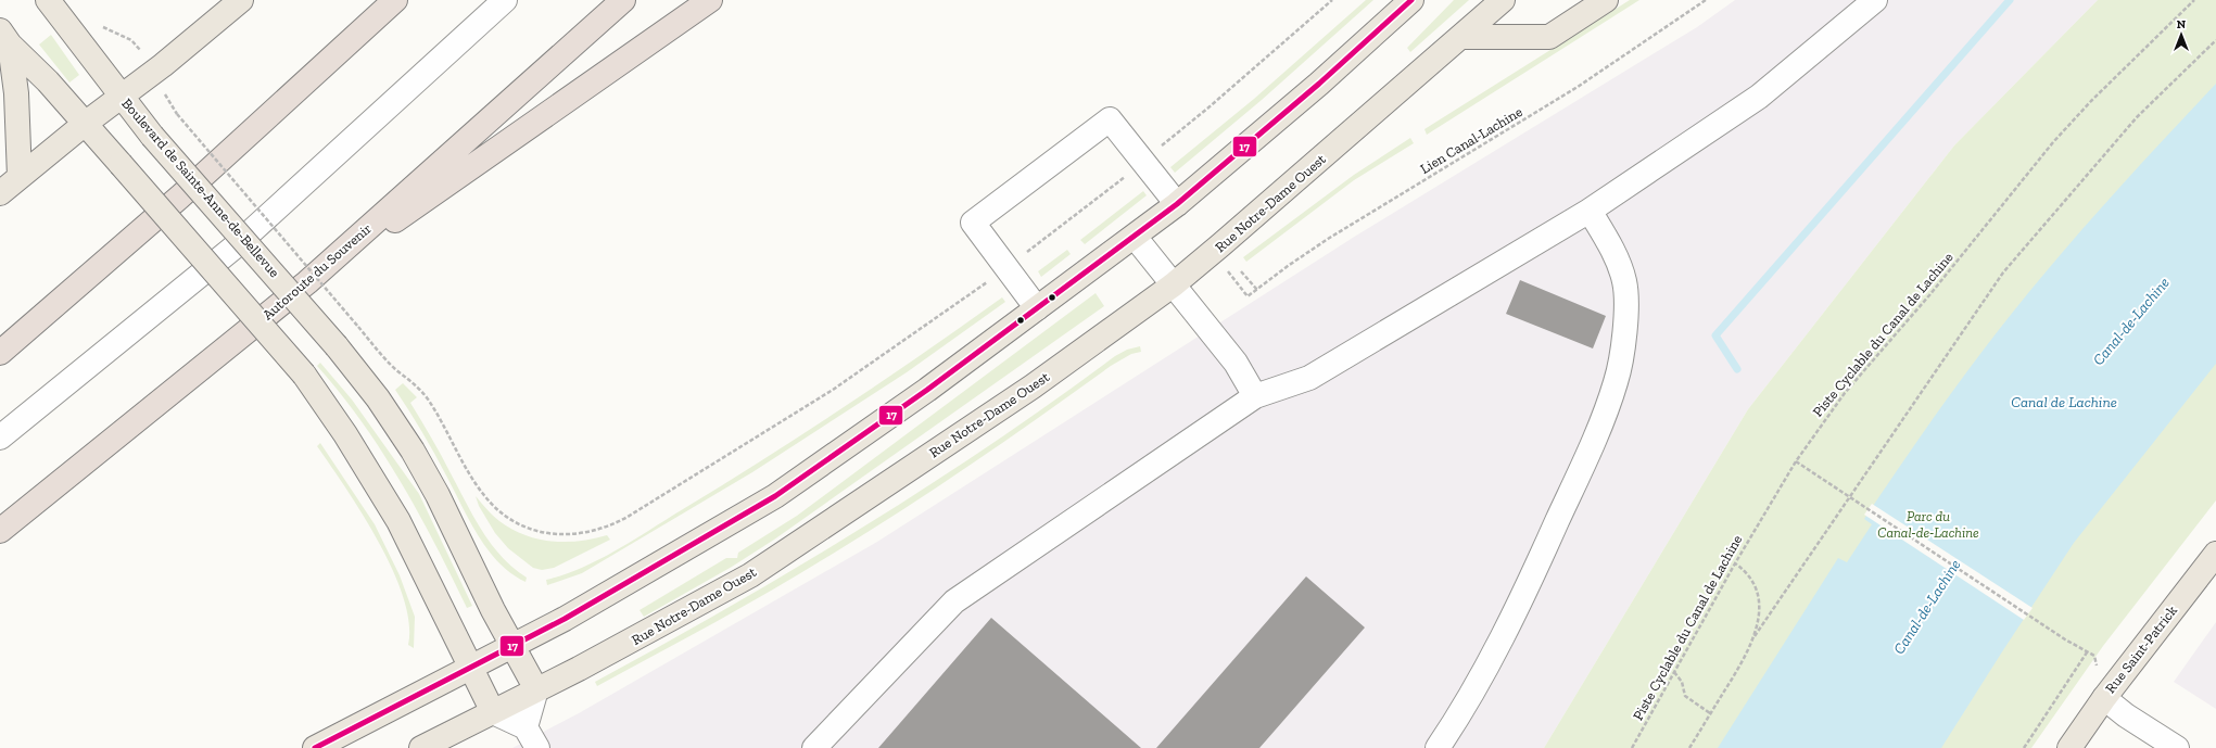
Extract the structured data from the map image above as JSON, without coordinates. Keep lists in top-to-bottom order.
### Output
{
  "streets": {
    "highway": ["Autoroute du Souvenir"],
    "main road": ["Boulevard de Sainte-Anne-de-Bellevue", "Rue Notre-Dame Ouest", "Rue Saint-Patrick"],
    "path": ["Lien Canal-Lachine", "Piste Cyclable du Canal de Lachine"]
  },
  "crossings": [
    ["Lien Canal-Lachine", "Rue Notre-Dame Ouest"],
    ["Boulevard de Sainte-Anne-de-Bellevue", "Rue Notre-Dame Ouest"]
  ],
  "water": ["Canal-de-Lachine", "Canal de Lachine"],
  "parks": ["Parc du Canal-de-Lachine"],
  "lines": ["transit line 17"],
  "north": "top"
}
